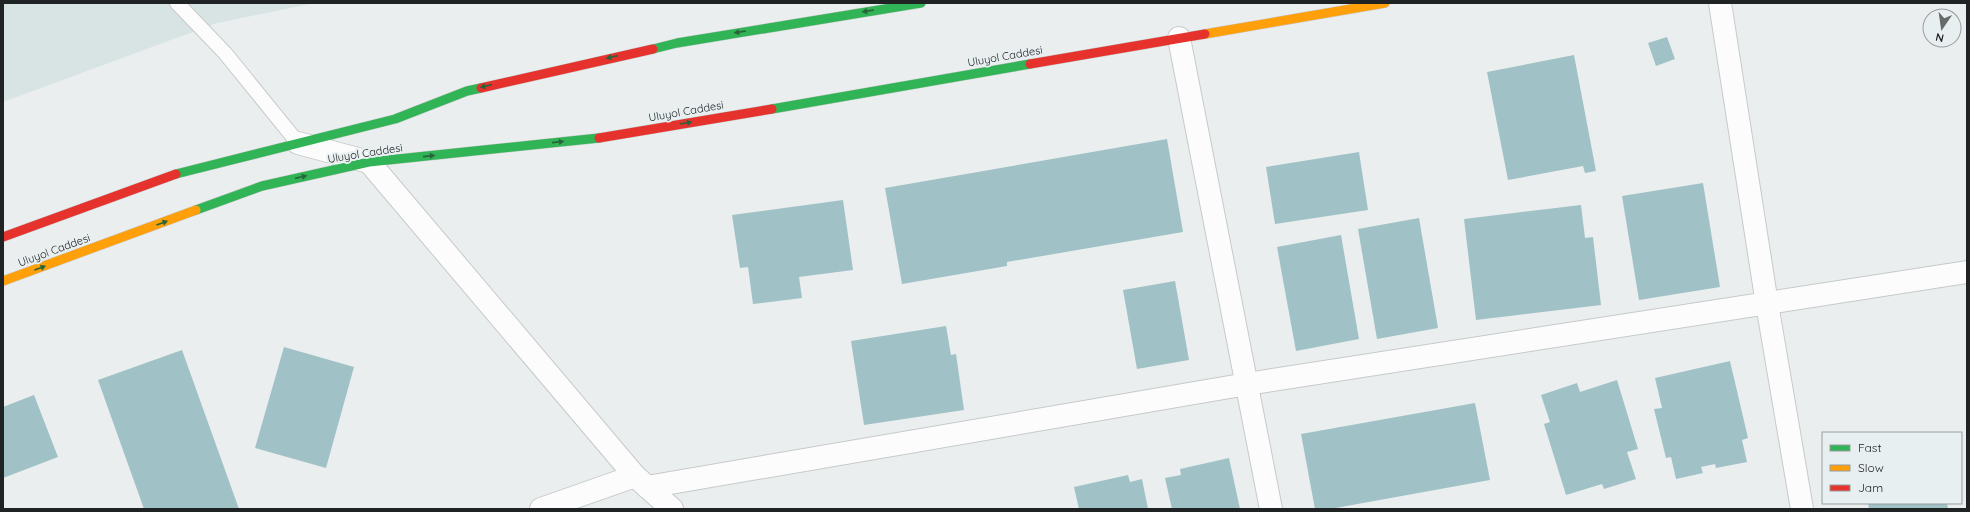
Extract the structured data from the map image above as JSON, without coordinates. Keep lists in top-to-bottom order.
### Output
{
  "streets": {
    "main road": ["Uluyol Caddesi"]
  },
  "legend": ["Fast", "Slow", "Jam"],
  "north": "bottom"
}
